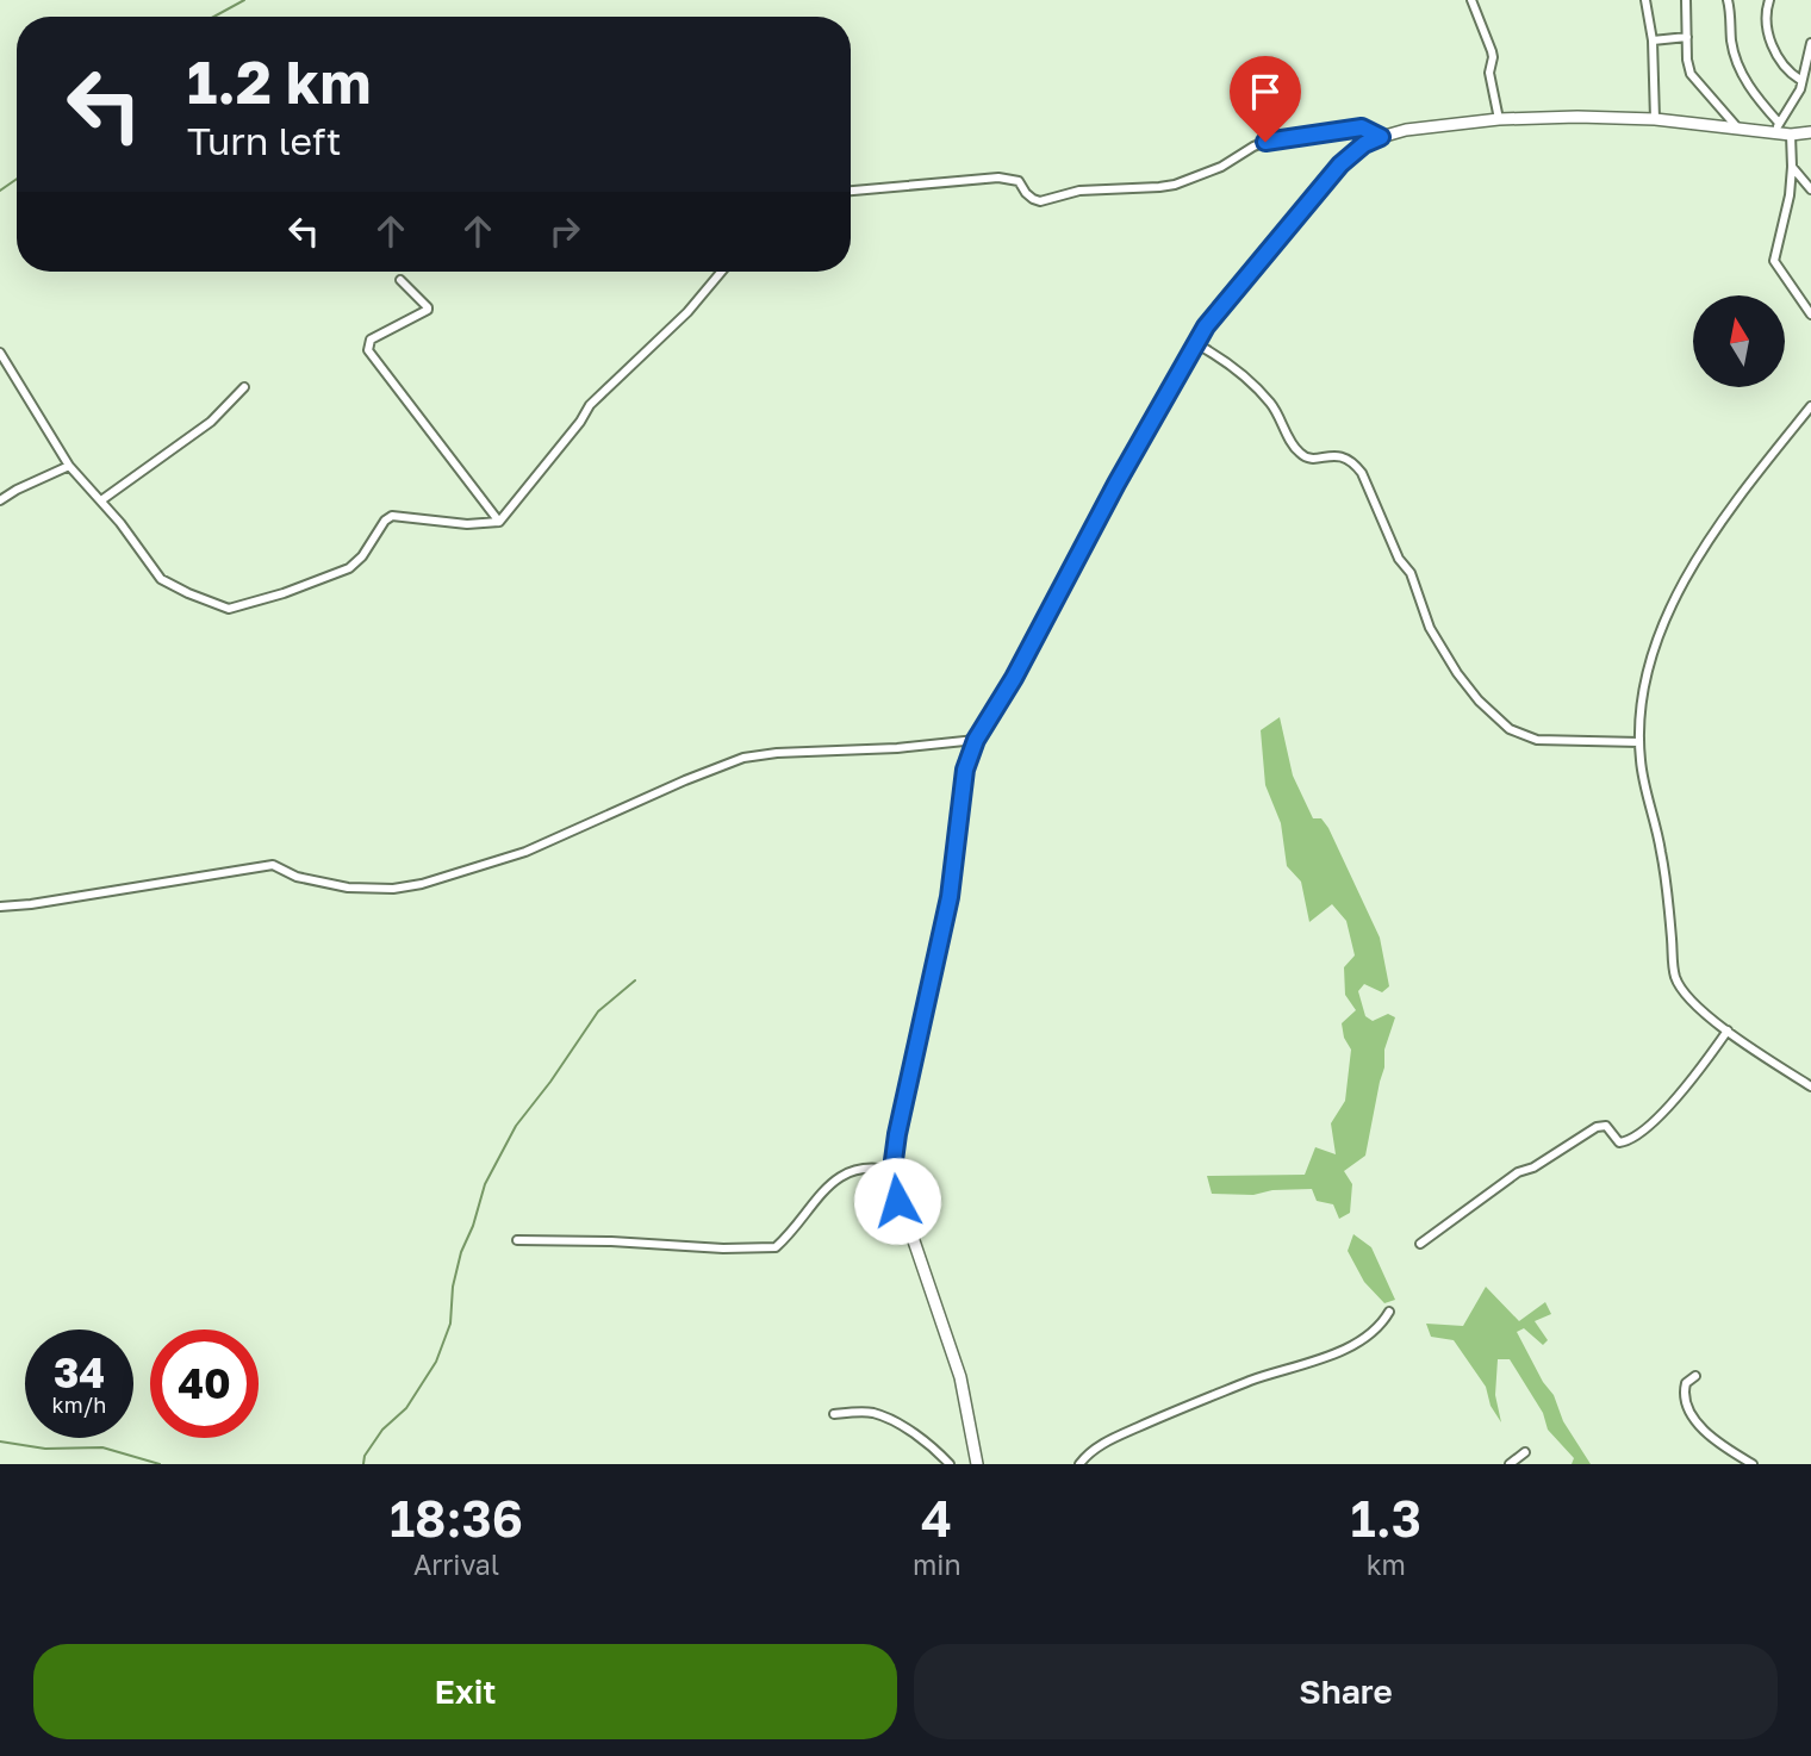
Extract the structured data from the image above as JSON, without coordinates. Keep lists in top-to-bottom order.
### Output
{
  "north": "top",
  "page": {
    "turn": ["1.2 km", "Turn left"],
    "speed": "34 km/h",
    "limit": "40",
    "eta": [
      "18:36",
      "Arrival",
      "4",
      "min",
      "1.3",
      "km"
    ],
    "buttons": ["Exit", "Share"]
  }
}
